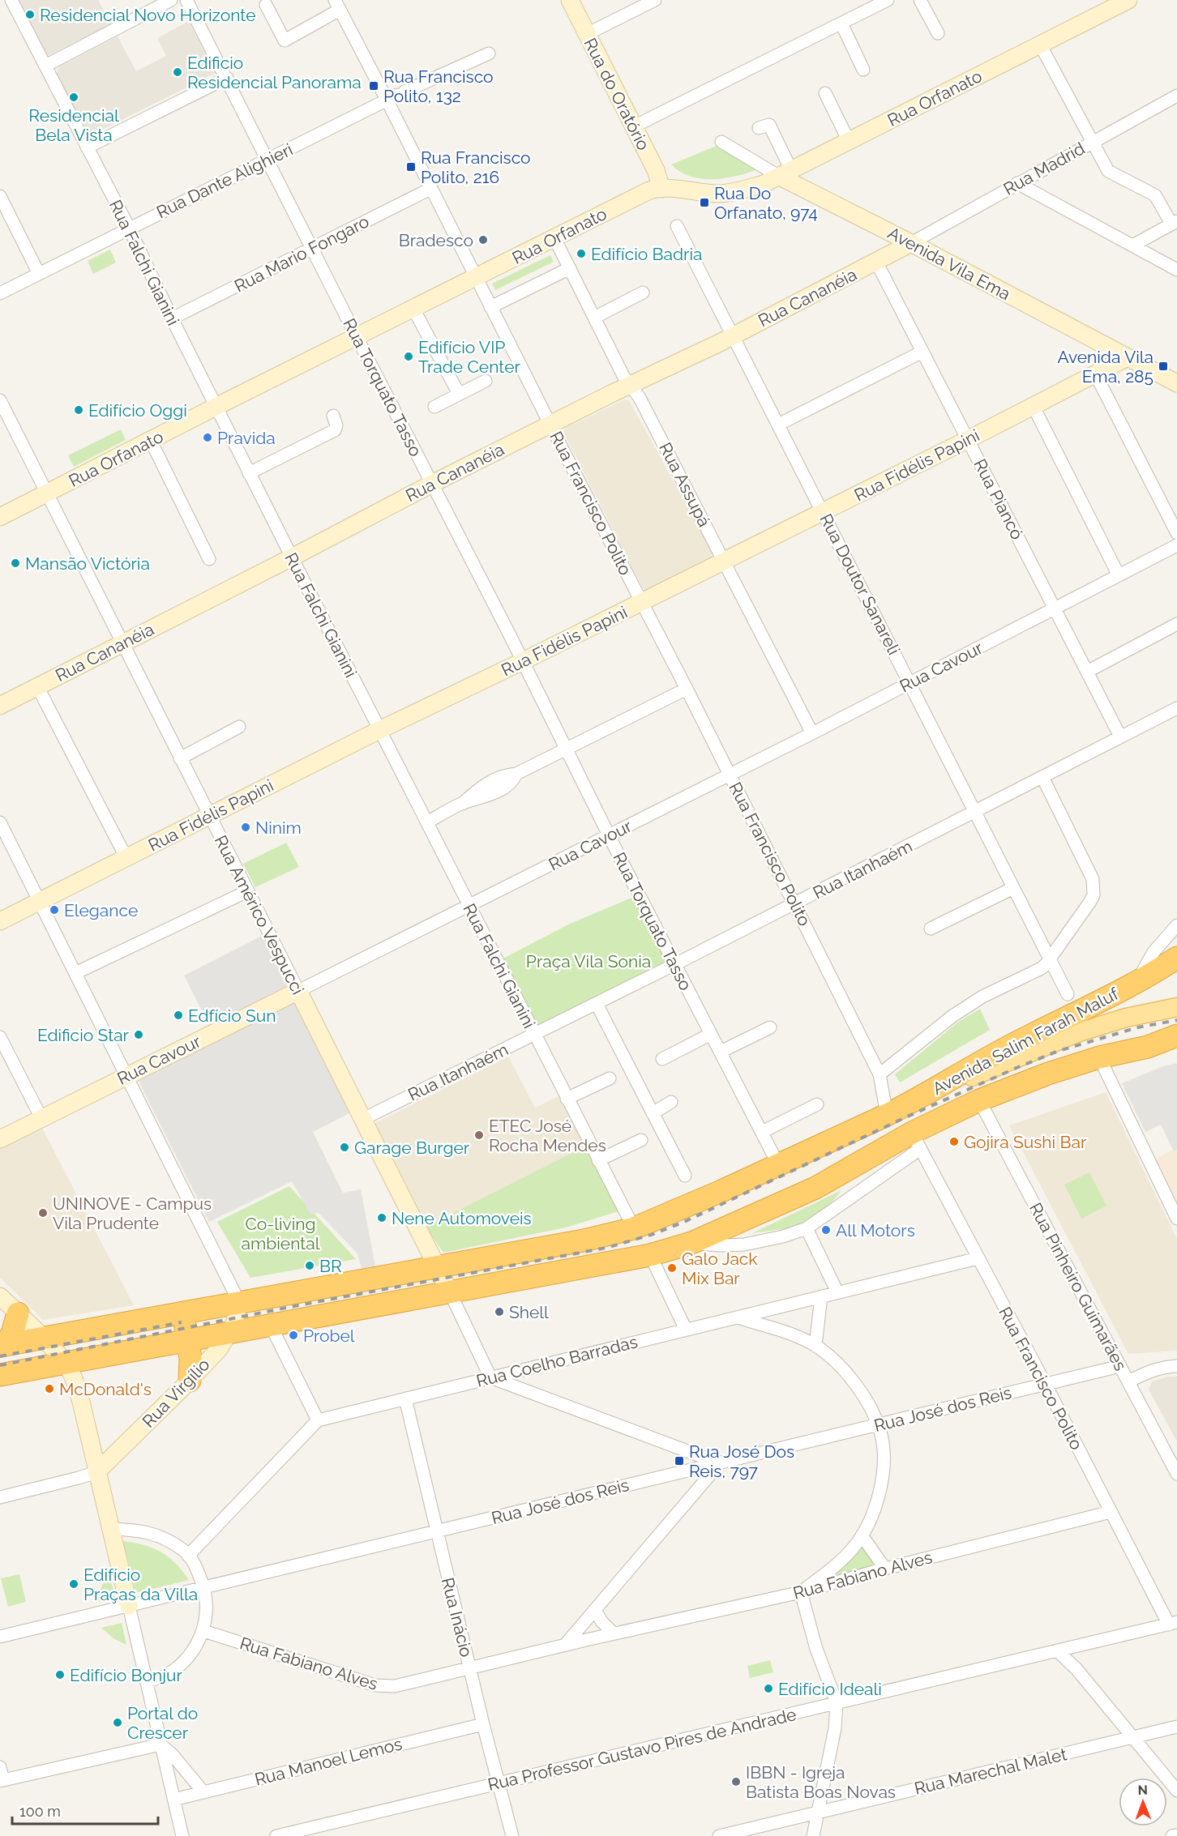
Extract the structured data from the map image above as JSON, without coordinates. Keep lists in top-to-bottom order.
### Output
{
  "streets": {
    "highway": ["Avenida Salim Farah Maluf"],
    "street": [
      "Rua do Oratório",
      "Rua Orfanato",
      "Rua Madrid",
      "Rua Dante Alighieri",
      "Rua Mario Fongaro",
      "Rua Falchi Gianini",
      "Avenida Vila Ema",
      "Rua Cananéia",
      "Rua Torquato Tasso",
      "Rua Fidélis Papini",
      "Rua Assupá",
      "Rua Piancó",
      "Rua Francisco Polito",
      "Rua Doutor Sanareli",
      "Rua Cavour",
      "Rua Itanhaém",
      "Rua Américo Vespucci",
      "Rua Pinheiro Guimarães",
      "Rua Coelho Barradas",
      "Rua Virgílio",
      "Rua José dos Reis",
      "Rua Fabiano Alves",
      "Rua Inácio",
      "Rua Professor Gustavo Pires de Andrade",
      "Rua Manoel Lemos",
      "Rua Marechal Malet"
    ]
  },
  "crossings": [
    ["Rua do Oratório", "Rua Orfanato"],
    ["Rua Orfanato", "Rua Falchi Gianini"],
    ["Rua Orfanato", "Avenida Vila Ema"],
    ["Rua Orfanato", "Rua Torquato Tasso"],
    ["Rua Orfanato", "Rua Assupá"],
    ["Rua Orfanato", "Rua Francisco Polito"],
    ["Rua Orfanato", "Rua Américo Vespucci"],
    ["Rua Madrid", "Avenida Vila Ema"],
    ["Rua Madrid", "Rua Cananéia"],
    ["Rua Dante Alighieri", "Rua Falchi Gianini"],
    ["Rua Dante Alighieri", "Rua Torquato Tasso"],
    ["Rua Dante Alighieri", "Rua Francisco Polito"],
    ["Rua Mario Fongaro", "Rua Falchi Gianini"],
    ["Rua Mario Fongaro", "Rua Torquato Tasso"],
    ["Rua Mario Fongaro", "Rua Francisco Polito"],
    ["Rua Falchi Gianini", "Rua Cananéia"],
    ["Rua Falchi Gianini", "Rua Fidélis Papini"],
    ["Rua Falchi Gianini", "Rua Cavour"],
    ["Rua Falchi Gianini", "Rua Itanhaém"],
    ["Rua Falchi Gianini", "Avenida Salim Farah Maluf"],
    ["Avenida Vila Ema", "Rua Cananéia"],
    ["Avenida Vila Ema", "Rua Fidélis Papini"],
    ["Rua Cananéia", "Rua Torquato Tasso"],
    ["Rua Cananéia", "Rua Assupá"],
    ["Rua Cananéia", "Rua Piancó"],
    ["Rua Cananéia", "Rua Francisco Polito"],
    ["Rua Cananéia", "Rua Doutor Sanareli"],
    ["Rua Cananéia", "Rua Américo Vespucci"],
    ["Rua Torquato Tasso", "Rua Fidélis Papini"],
    ["Rua Torquato Tasso", "Rua Cavour"],
    ["Rua Torquato Tasso", "Rua Itanhaém"],
    ["Rua Torquato Tasso", "Avenida Salim Farah Maluf"],
    ["Rua Fidélis Papini", "Rua Assupá"],
    ["Rua Fidélis Papini", "Rua Piancó"],
    ["Rua Fidélis Papini", "Rua Francisco Polito"],
    ["Rua Fidélis Papini", "Rua Doutor Sanareli"],
    ["Rua Fidélis Papini", "Rua Américo Vespucci"],
    ["Rua Assupá", "Rua Cavour"],
    ["Rua Piancó", "Rua Cavour"],
    ["Rua Piancó", "Rua Itanhaém"],
    ["Rua Francisco Polito", "Rua Cavour"],
    ["Rua Francisco Polito", "Rua Itanhaém"],
    ["Rua Francisco Polito", "Avenida Salim Farah Maluf"],
    ["Rua Francisco Polito", "Rua Coelho Barradas"],
    ["Rua Francisco Polito", "Rua José dos Reis"],
    ["Rua Francisco Polito", "Rua Fabiano Alves"],
    ["Rua Francisco Polito", "Rua Professor Gustavo Pires de Andrade"],
    ["Rua Doutor Sanareli", "Rua Cavour"],
    ["Rua Doutor Sanareli", "Rua Itanhaém"],
    ["Rua Cavour", "Rua Américo Vespucci"],
    ["Rua Itanhaém", "Rua Américo Vespucci"],
    ["Rua Américo Vespucci", "Avenida Salim Farah Maluf"],
    ["Rua Américo Vespucci", "Rua Coelho Barradas"],
    ["Avenida Salim Farah Maluf", "Rua Virgílio"],
    ["Rua Pinheiro Guimarães", "Rua José dos Reis"],
    ["Rua Coelho Barradas", "Rua Inácio"],
    ["Rua José dos Reis", "Rua Inácio"],
    ["Rua Fabiano Alves", "Rua Inácio"],
    ["Rua Inácio", "Rua Professor Gustavo Pires de Andrade"],
    ["Rua Inácio", "Rua Manoel Lemos"]
  ],
  "parks": ["Praça Vila Sonia", "Co-living ambiental"],
  "places": {
    "other": [
      "Residencial Novo Horizonte",
      "Edificio Residencial Panorama",
      "Residencial Bela Vista",
      "Bradesco",
      "Edifício Badria",
      "Edifício VIP Trade Center",
      "Edifício Oggi",
      "Pravida",
      "Mansão Victória",
      "Ninim",
      "Elegance",
      "Edfício Sun",
      "Edificio Star",
      "ETEC José Rocha Mendes",
      "Gojira Sushi Bar",
      "Garage Burger",
      "UNINOVE - Campus Vila Prudente",
      "Nene Automoveis",
      "All Motors",
      "BR",
      "Galo Jack Mix Bar",
      "Shell",
      "Probel",
      "McDonald's",
      "Edifício Praças da Villa",
      "Edifício Bonjur",
      "Edifício Ideali",
      "Portal do Crescer",
      "IBBN - Igreja Batista Boas Novas"
    ],
    "transit": [
      "Rua Francisco Polito, 132",
      "Rua Francisco Polito, 216",
      "Rua Do Orfanato, 974",
      "Avenida Vila Ema, 285",
      "Rua José Dos Reis, 797"
    ]
  },
  "scale_bar": "100 m",
  "north": "top"
}
